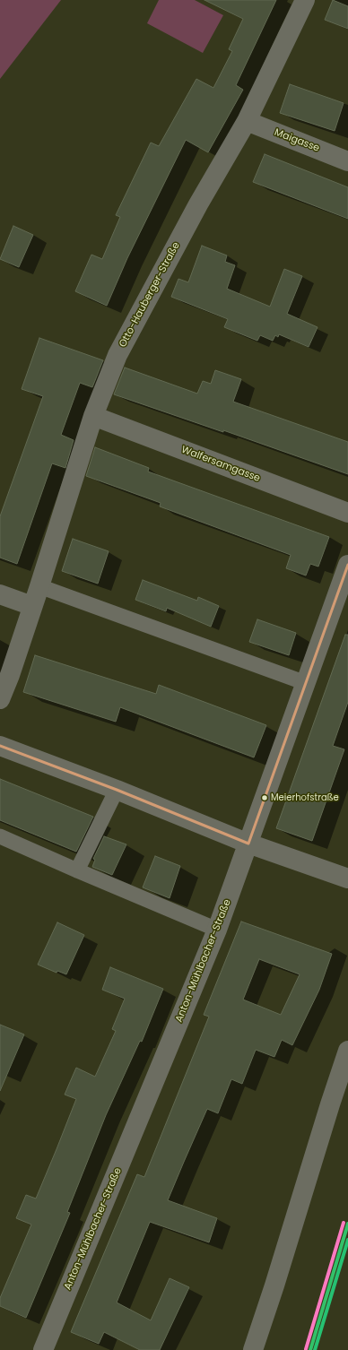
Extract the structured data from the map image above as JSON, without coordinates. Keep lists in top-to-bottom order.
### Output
{
  "streets": {
    "street": [
      "Maigasse",
      "Otto-Hauberger-Straße",
      "Walfersamgasse",
      "Anton-Mühlbacher-Straße"
    ]
  },
  "crossings": [
    ["Maigasse", "Otto-Hauberger-Straße"],
    ["Otto-Hauberger-Straße", "Walfersamgasse"]
  ],
  "places": ["Meierhofstraße"]
}
